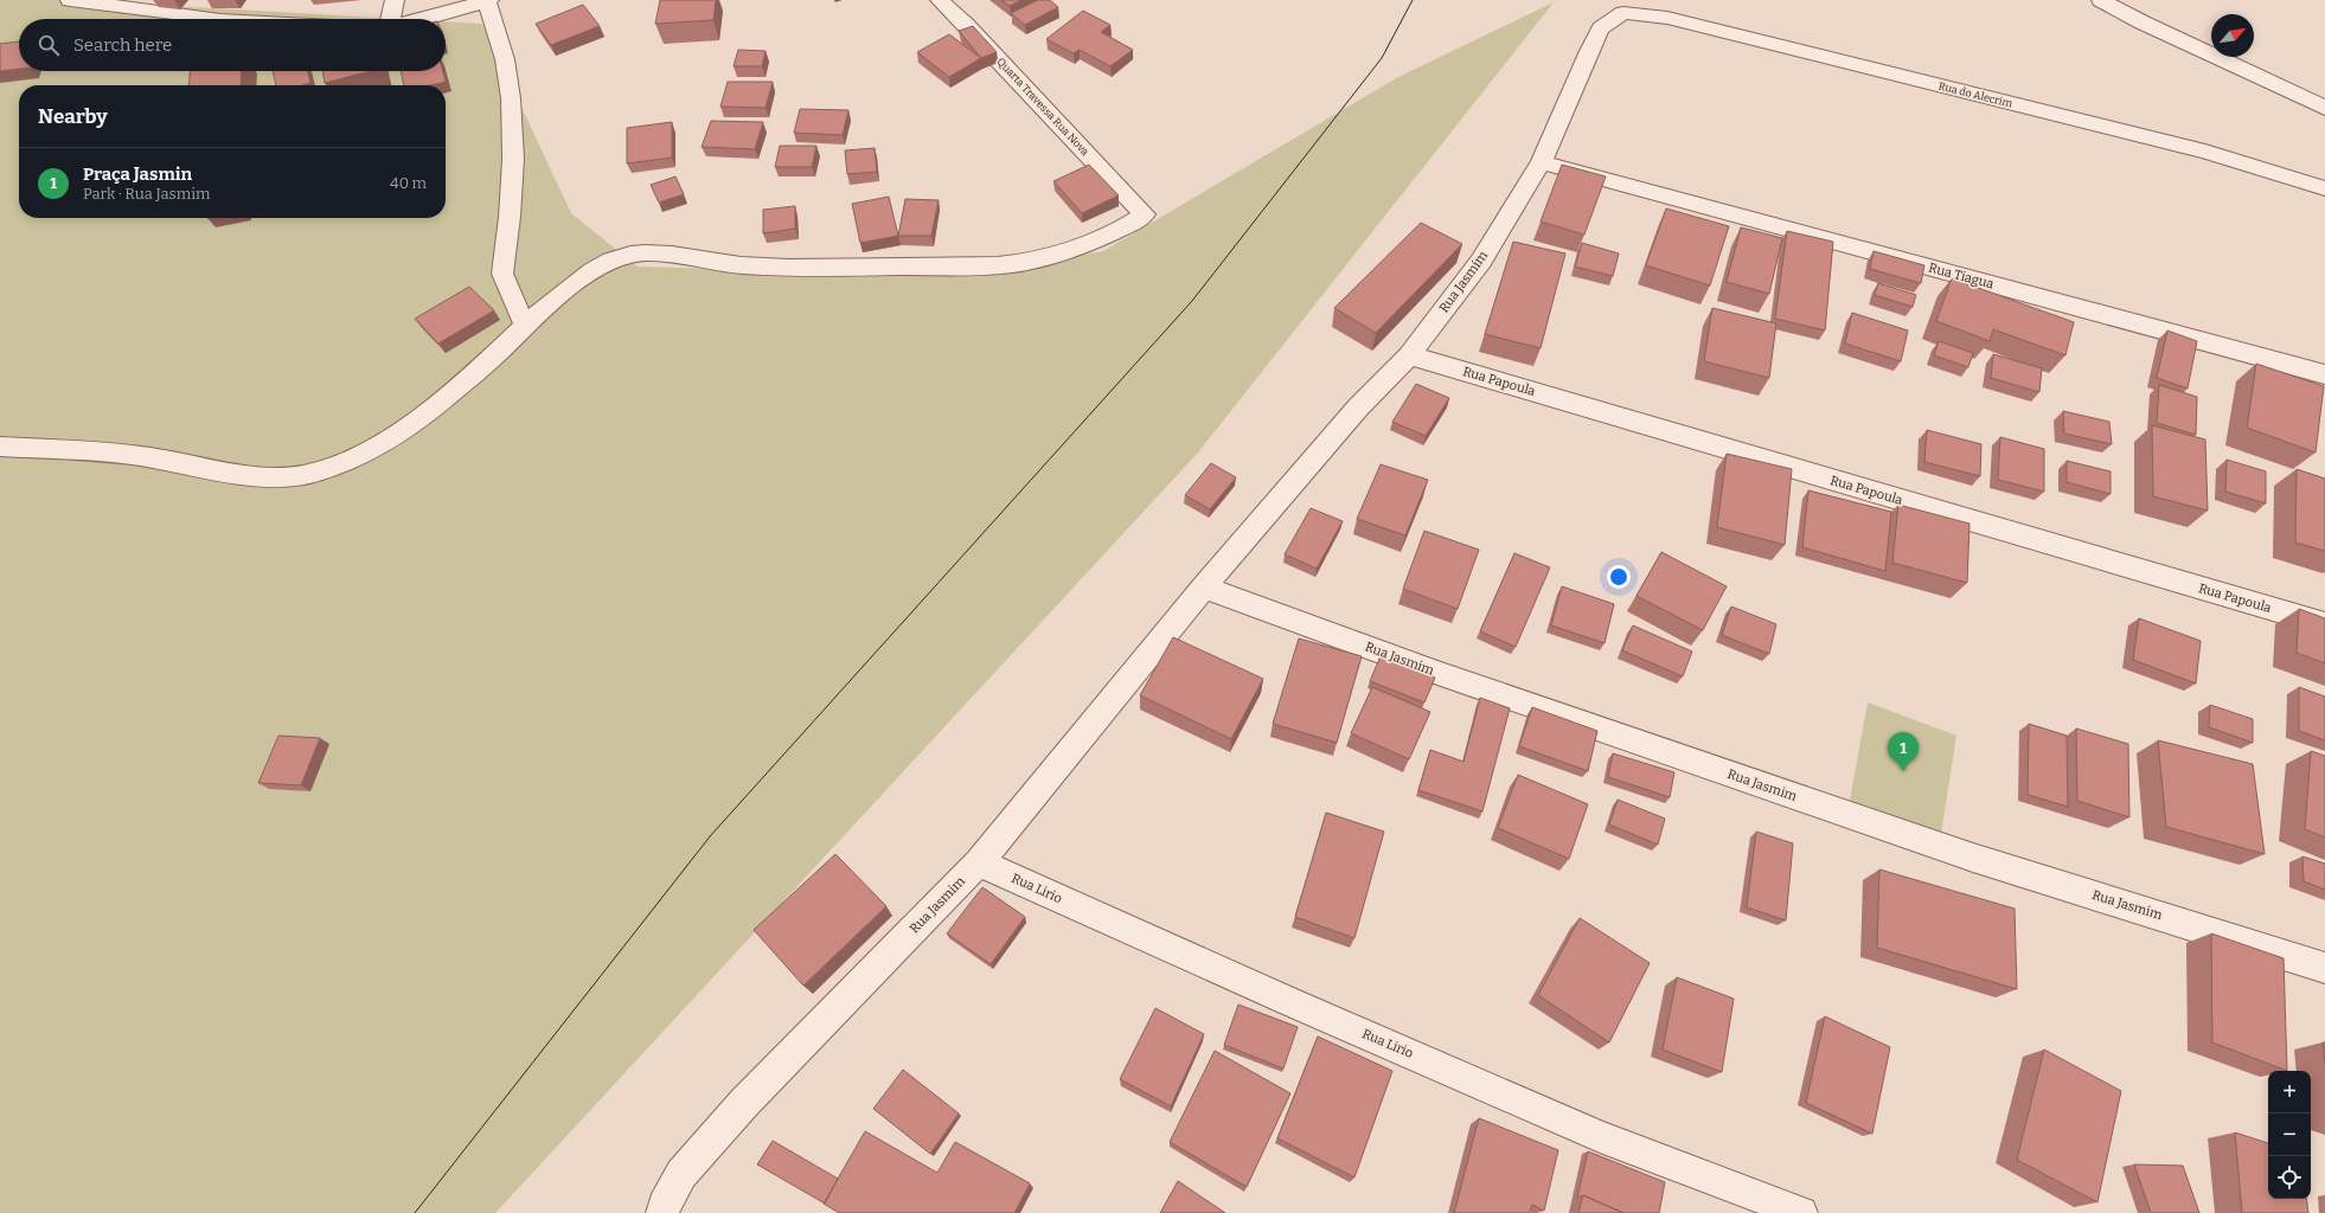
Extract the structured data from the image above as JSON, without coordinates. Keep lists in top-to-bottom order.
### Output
{
  "streets": {
    "street": [
      "Rua do Alecrim",
      "Quarta Travessa Rua Nova",
      "Rua Tiagua",
      "Rua Jasmim",
      "Rua Papoula",
      "Rua Lirio"
    ]
  },
  "crossings": [
    ["Rua do Alecrim", "Rua Jasmim"],
    ["Rua Tiagua", "Rua Jasmim"],
    ["Rua Jasmim", "Rua Papoula"],
    ["Rua Jasmim", "Rua Lirio"]
  ],
  "north": "top right",
  "page": {
    "search": "Search here",
    "heading": "Nearby",
    "list": [
      {
        "mark": "1",
        "name": "Praça Jasmin",
        "note": "Park · Rua Jasmim",
        "value": "40 m"
      }
    ],
    "pins": "1",
    "map_buttons": ["+", "−"]
  }
}
